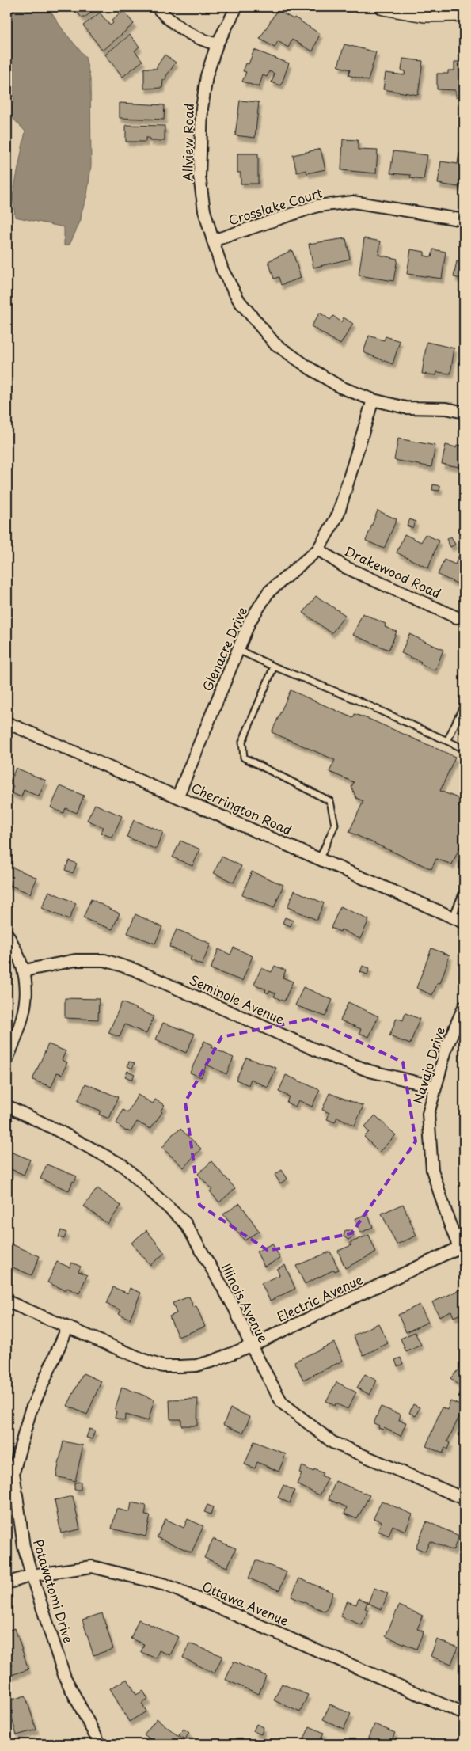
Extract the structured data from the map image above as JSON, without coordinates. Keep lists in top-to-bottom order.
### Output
{
  "streets": {
    "street": [
      "Allview Road",
      "Crosslake Court",
      "Drakewood Road",
      "Glenacre Drive",
      "Cherrington Road",
      "Seminole Avenue",
      "Navajo Drive",
      "Electric Avenue",
      "Illinois Avenue",
      "Potawatomi Drive",
      "Ottawa Avenue"
    ]
  },
  "crossings": [
    ["Allview Road", "Crosslake Court"],
    ["Allview Road", "Glenacre Drive"],
    ["Drakewood Road", "Glenacre Drive"],
    ["Glenacre Drive", "Cherrington Road"],
    ["Seminole Avenue", "Navajo Drive"],
    ["Navajo Drive", "Electric Avenue"],
    ["Electric Avenue", "Illinois Avenue"],
    ["Electric Avenue", "Potawatomi Drive"],
    ["Potawatomi Drive", "Ottawa Avenue"]
  ]
}
